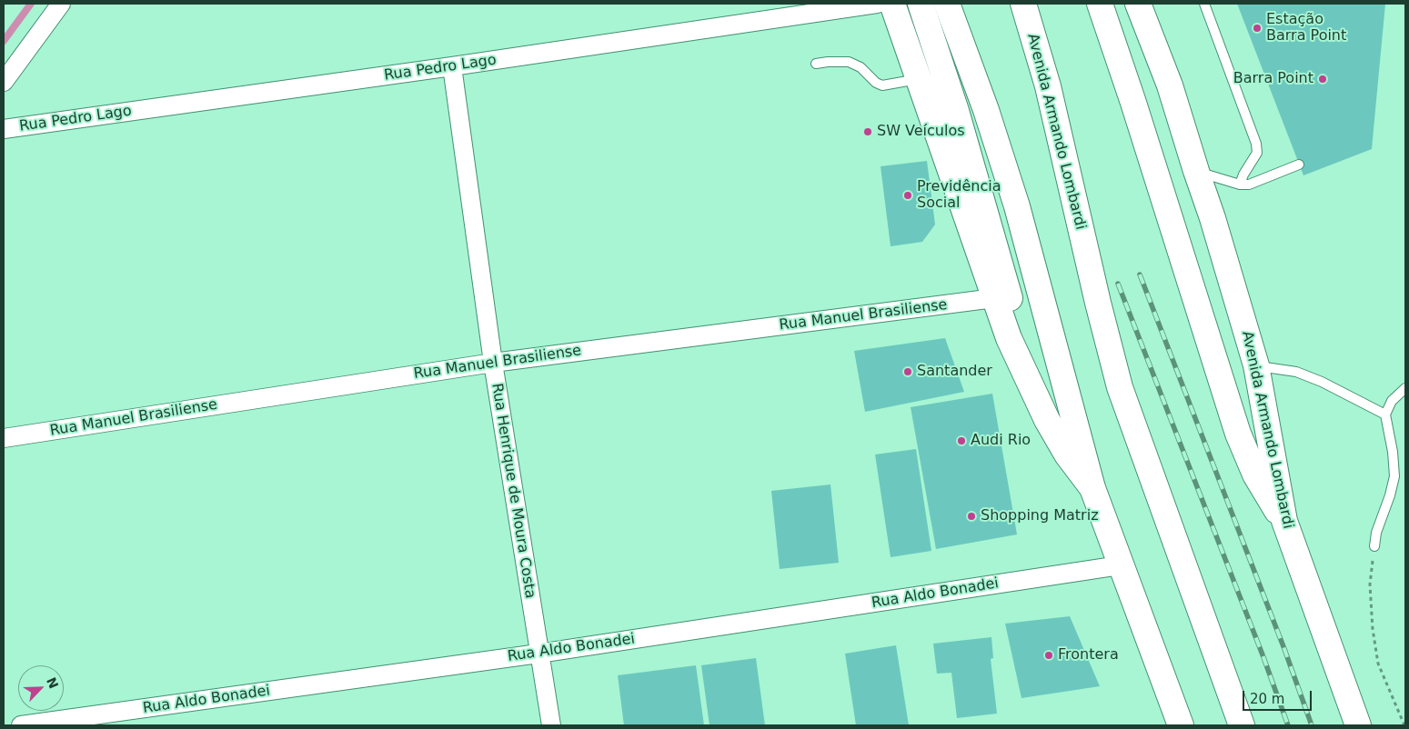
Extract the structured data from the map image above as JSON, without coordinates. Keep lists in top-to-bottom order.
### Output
{
  "streets": {
    "main road": ["Avenida Armando Lombardi"],
    "street": [
      "Rua Pedro Lago",
      "Rua Manuel Brasiliense",
      "Rua Henrique de Moura Costa",
      "Rua Aldo Bonadei"
    ]
  },
  "crossings": [
    ["Rua Pedro Lago", "Rua Henrique de Moura Costa"],
    ["Rua Manuel Brasiliense", "Rua Henrique de Moura Costa"],
    ["Rua Henrique de Moura Costa", "Rua Aldo Bonadei"]
  ],
  "places": [
    "Estação Barra Point",
    "Barra Point",
    "SW Veículos",
    "Previdência Social",
    "Santander",
    "Audi Rio",
    "Shopping Matriz",
    "Frontera"
  ],
  "scale_bar": "20 m",
  "north": "top right"
}
